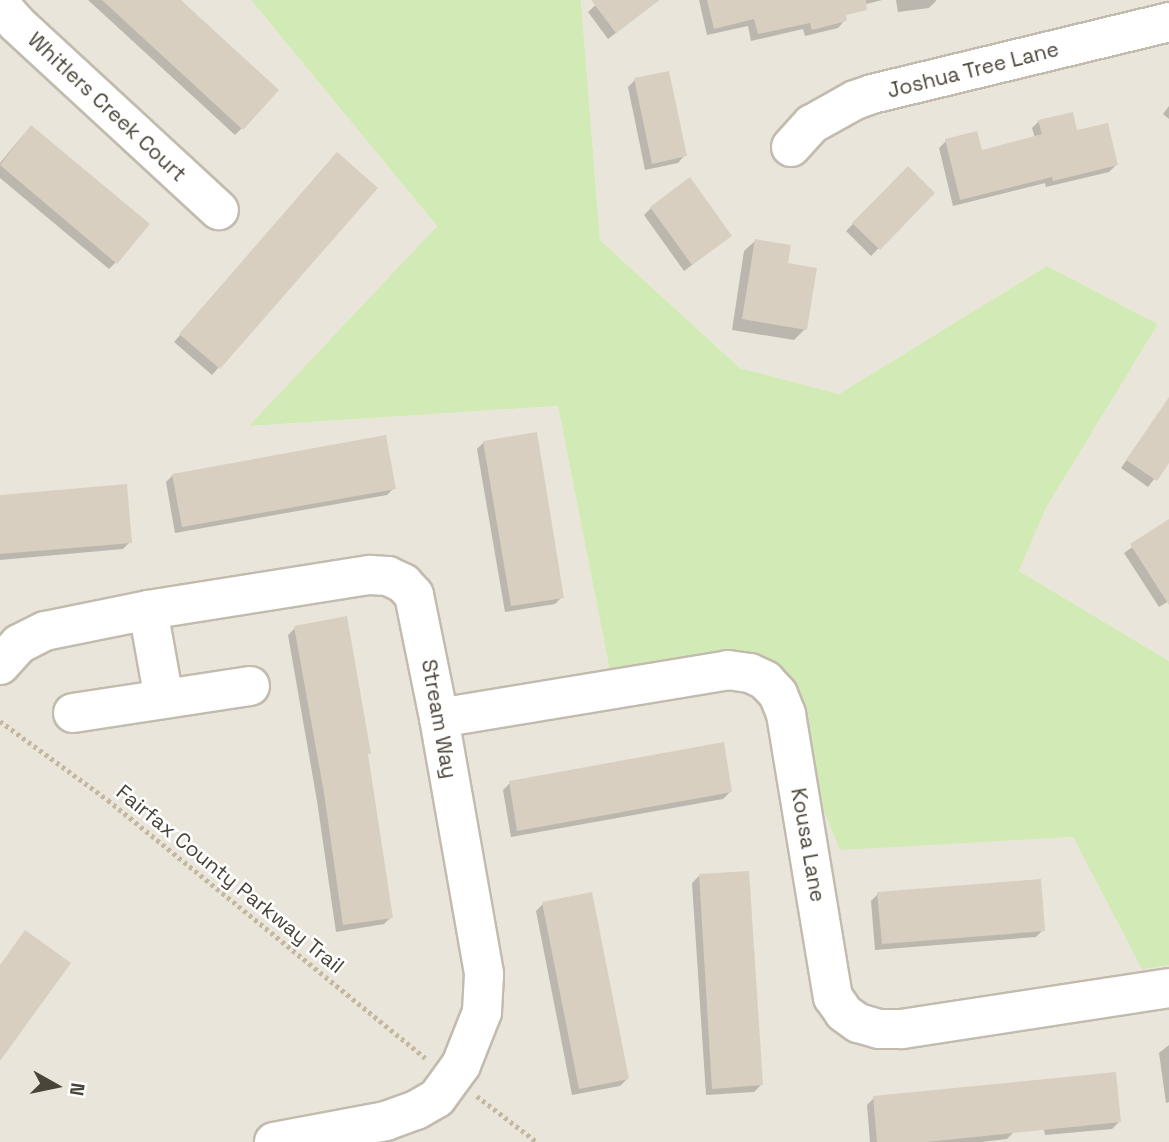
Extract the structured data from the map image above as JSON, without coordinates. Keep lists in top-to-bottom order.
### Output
{
  "streets": {
    "street": [
      "Joshua Tree Lane",
      "Whitlers Creek Court",
      "Stream Way",
      "Kousa Lane"
    ],
    "path": ["Fairfax County Parkway Trail"]
  },
  "crossings": [
    ["Stream Way", "Kousa Lane"]
  ],
  "north": "right"
}
